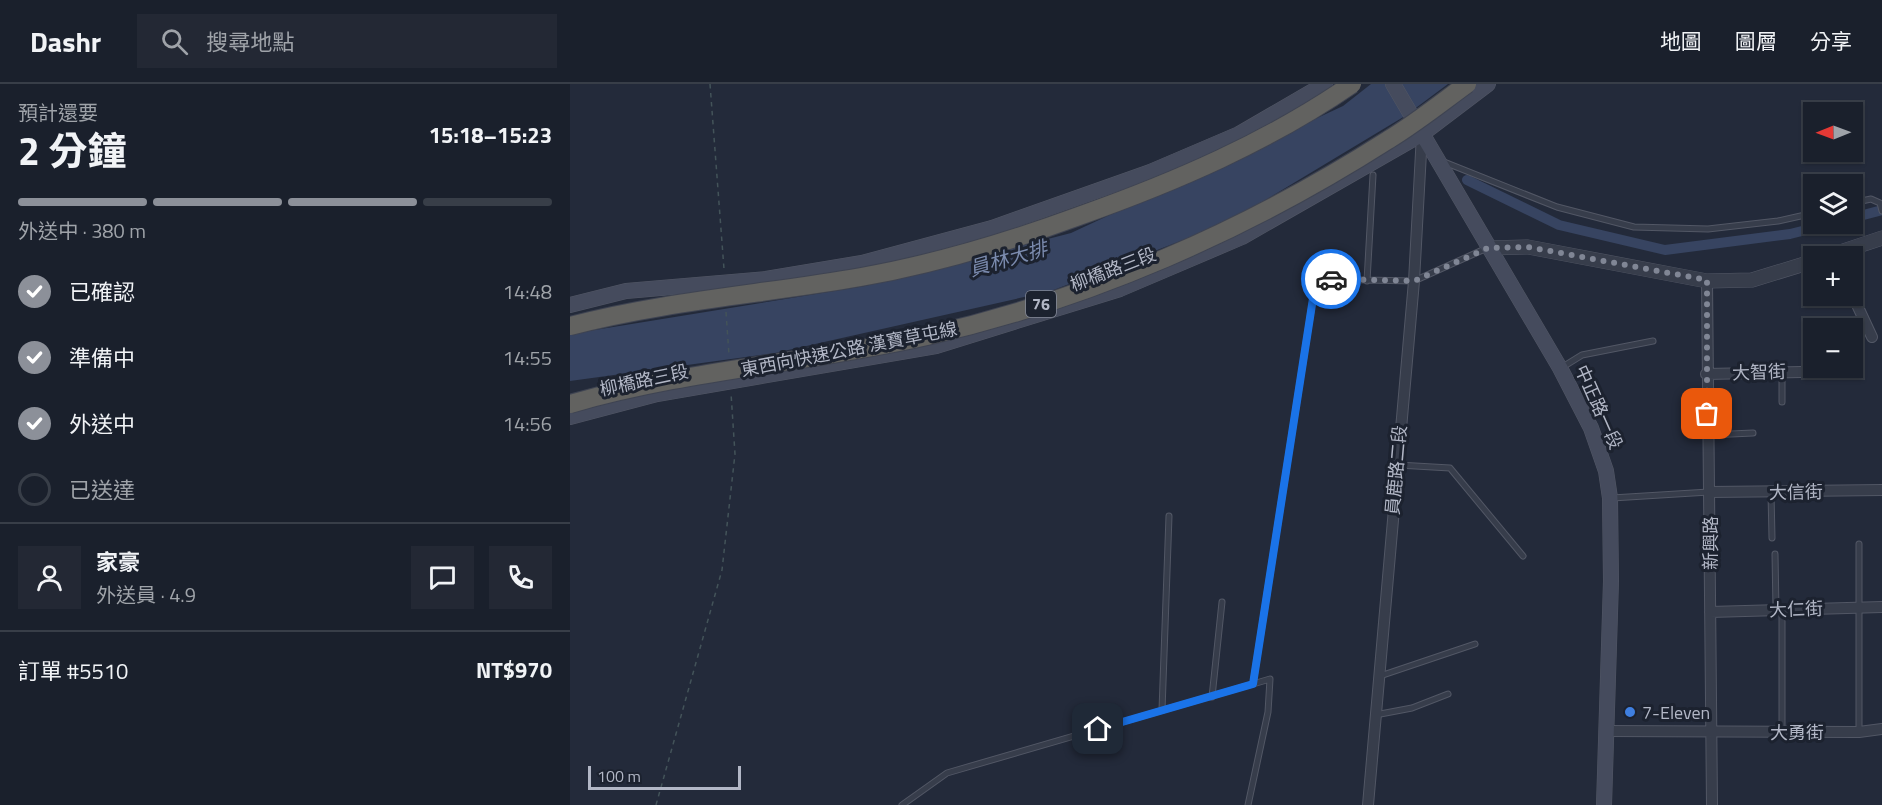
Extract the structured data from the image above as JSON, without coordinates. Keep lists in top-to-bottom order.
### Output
{
  "streets": {
    "highway": ["76", "東西向快速公路 漢寶草屯線"],
    "main road": ["柳橋路三段", "中正路一段"],
    "street": [
      "大智街",
      "員鹿路二段",
      "大信街",
      "新興路",
      "大仁街",
      "大勇街"
    ]
  },
  "crossings": [
    ["柳橋路三段", "中正路一段"],
    ["柳橋路三段", "員鹿路二段"],
    ["大智街", "新興路"],
    ["中正路一段", "員鹿路二段"],
    ["中正路一段", "大勇街"],
    ["大信街", "新興路"],
    ["新興路", "大仁街"],
    ["新興路", "大勇街"]
  ],
  "water": ["員林大排"],
  "places": ["7-Eleven"],
  "scale_bar": "100 m",
  "north": "left",
  "page": {
    "header": "Dashr",
    "search": "搜尋地點",
    "nav": ["地圖", "圖層", "分享"],
    "heading": ["2 分鐘", "預計還要", "15:18–15:23"],
    "panel": [
      "家豪",
      "外送員 · 4.9",
      "訂單 #5510",
      "NT$970"
    ],
    "map_buttons": ["+", "−"],
    "bar": "外送中 · 380 m",
    "list": [
      ["已確認", "14:48"],
      ["準備中", "14:55"],
      ["外送中", "14:56"],
      "已送達"
    ],
    "scale": "100 m"
  }
}
